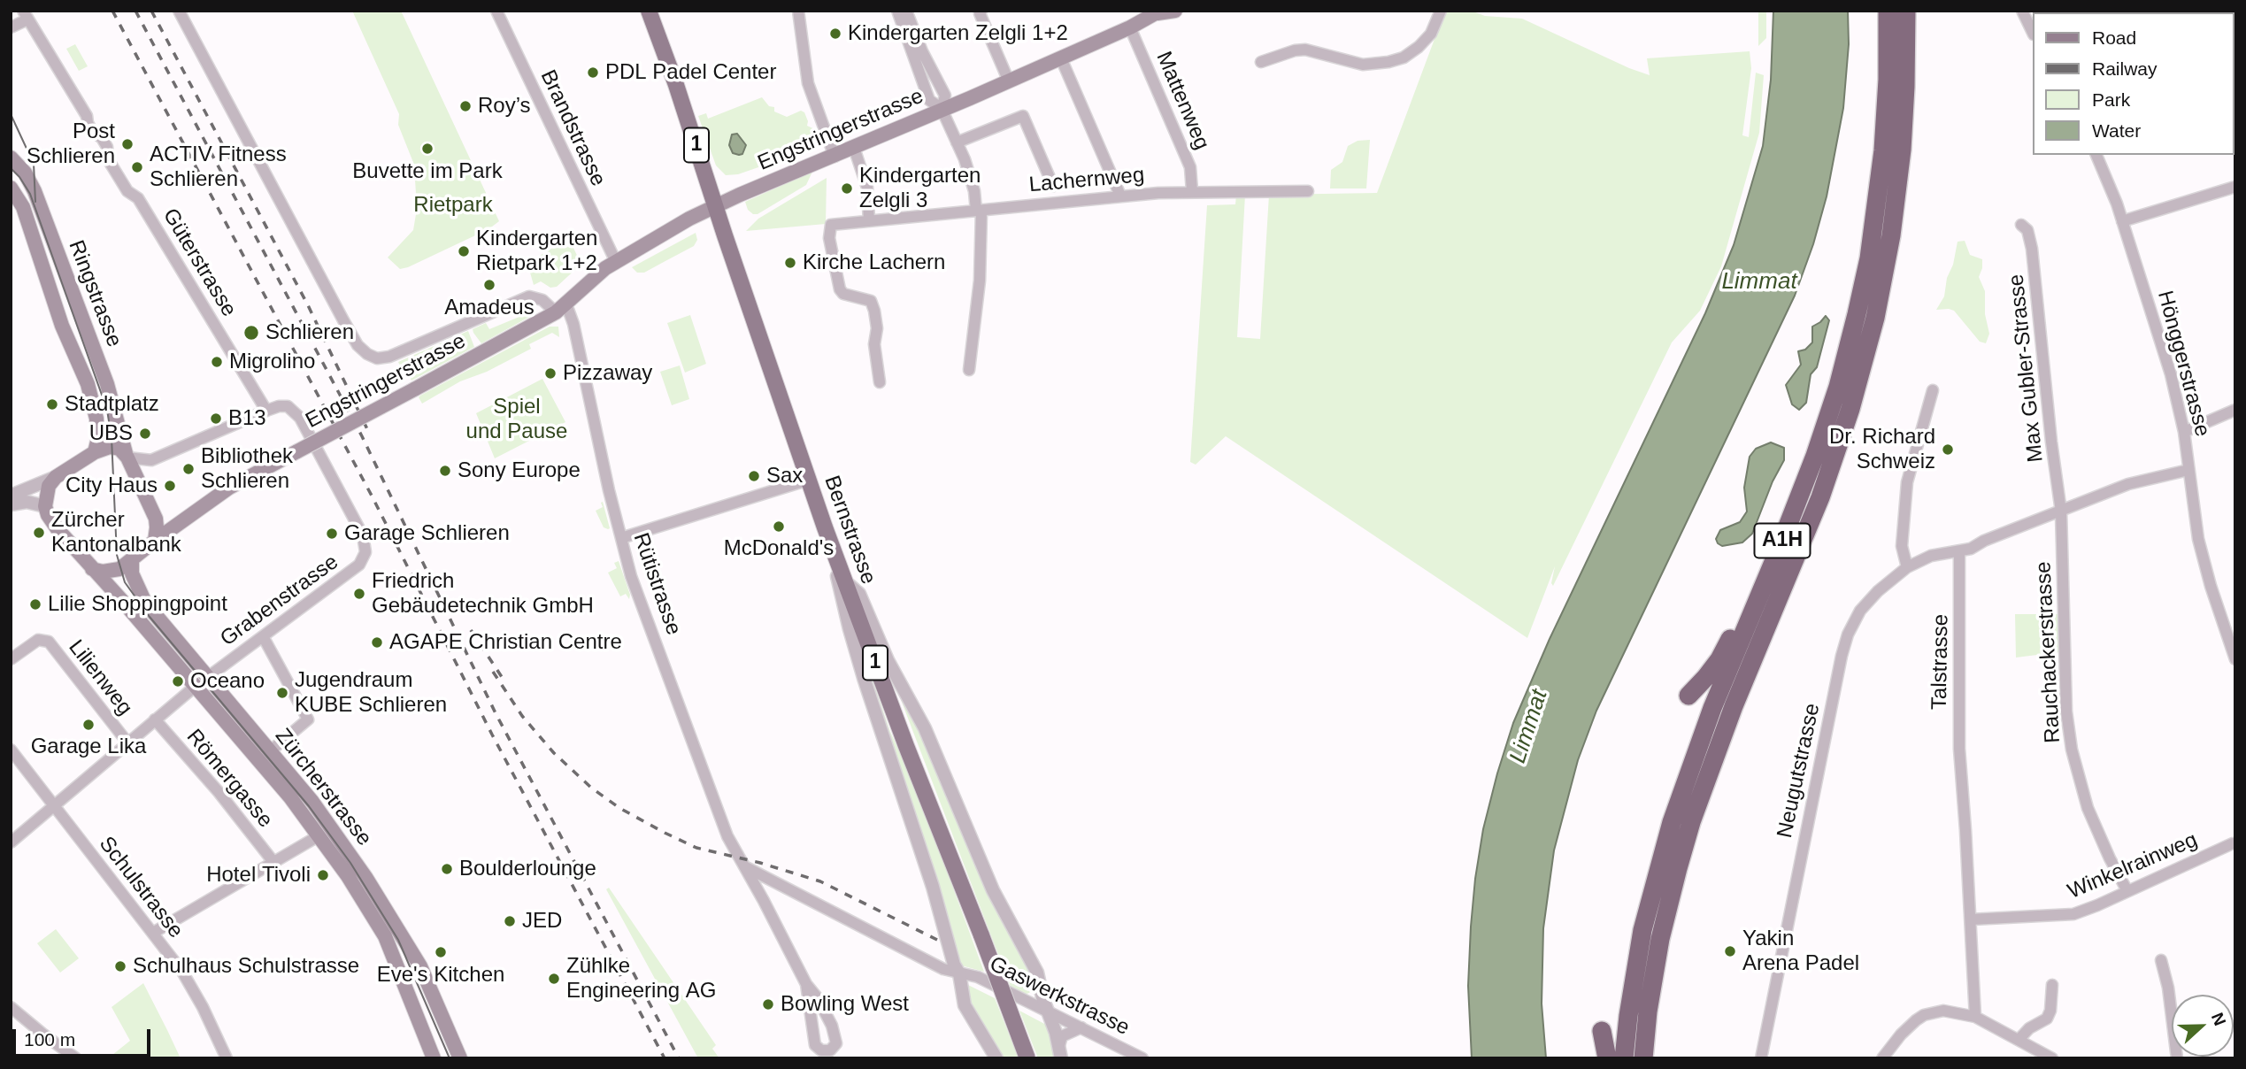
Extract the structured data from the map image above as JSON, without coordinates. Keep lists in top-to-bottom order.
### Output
{
  "streets": {
    "highway": ["A1H"],
    "main road": [
      "Engstringerstrasse",
      "1",
      "Ringstrasse",
      "Bernstrasse",
      "Zürcherstrasse"
    ],
    "street": [
      "Mattenweg",
      "Brandstrasse",
      "Lachernweg",
      "Güterstrasse",
      "Hönggerstrasse",
      "Max Gubler-Strasse",
      "Rütistrasse",
      "Grabenstrasse",
      "Rauchackerstrasse",
      "Talstrasse",
      "Lilienweg",
      "Neugutstrasse",
      "Römergasse",
      "Winkelrainweg",
      "Schulstrasse",
      "Gaswerkstrasse"
    ]
  },
  "crossings": [
    ["Mattenweg", "Engstringerstrasse"],
    ["Mattenweg", "Lachernweg"],
    ["Brandstrasse", "Engstringerstrasse"],
    ["Engstringerstrasse", "Ringstrasse"],
    ["Engstringerstrasse", "Bernstrasse"],
    ["Engstringerstrasse", "Rütistrasse"],
    ["Engstringerstrasse", "Zürcherstrasse"],
    ["Güterstrasse", "Grabenstrasse"],
    ["Ringstrasse", "Zürcherstrasse"],
    ["Max Gubler-Strasse", "Rauchackerstrasse"],
    ["Grabenstrasse", "Zürcherstrasse"],
    ["Rauchackerstrasse", "Winkelrainweg"],
    ["Talstrasse", "Neugutstrasse"],
    ["Talstrasse", "Winkelrainweg"]
  ],
  "water": ["Limmat"],
  "parks": ["Rietpark", "Spiel und Pause"],
  "places": [
    "Kindergarten Zelgli 1+2",
    "PDL Padel Center",
    "Roy’s",
    "Post Schlieren",
    "Buvette im Park",
    "ACTIV Fitness Schlieren",
    "Kindergarten Zelgli 3",
    "Kindergarten Rietpark 1+2",
    "Kirche Lachern",
    "Amadeus",
    "Schlieren",
    "Migrolino",
    "Pizzaway",
    "Stadtplatz",
    "B13",
    "UBS",
    "Dr. Richard Schweiz",
    "Bibliothek Schlieren",
    "Sony Europe",
    "Sax",
    "City Haus",
    "McDonald's",
    "Zürcher Kantonalbank",
    "Garage Schlieren",
    "Friedrich Gebäudetechnik GmbH",
    "Lilie Shoppingpoint",
    "AGAPE Christian Centre",
    "Oceano",
    "Jugendraum KUBE Schlieren",
    "Garage Lika",
    "Boulderlounge",
    "Hotel Tivoli",
    "JED",
    "Yakin Arena Padel",
    "Eve's Kitchen",
    "Schulhaus Schulstrasse",
    "Zühlke Engineering AG",
    "Bowling West"
  ],
  "legend": [
    "Road",
    "Railway",
    "Park",
    "Water"
  ],
  "scale_bar": "100 m",
  "north": "right"
}
